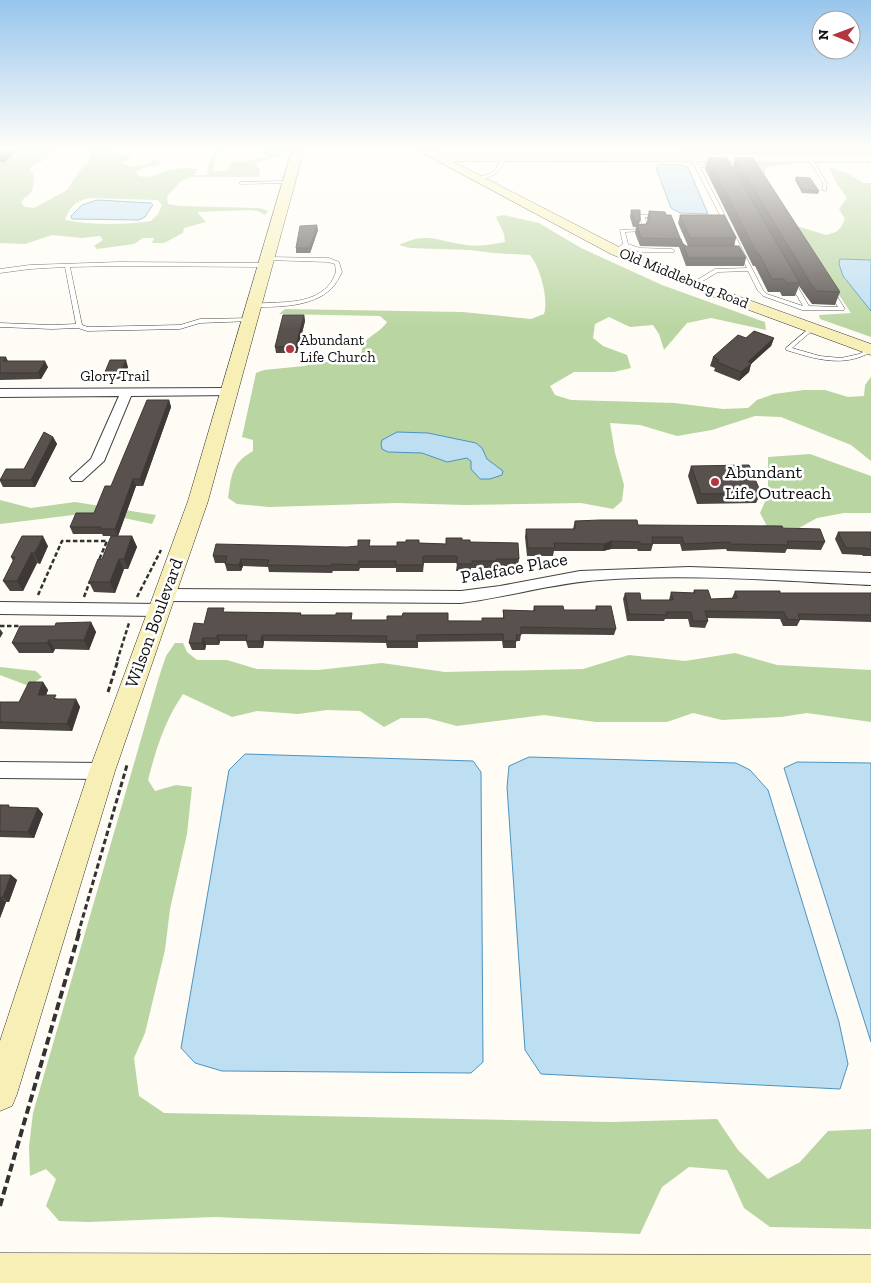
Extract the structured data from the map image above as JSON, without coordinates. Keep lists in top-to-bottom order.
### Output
{
  "streets": {
    "main road": ["Old Middleburg Road", "Wilson Boulevard"],
    "street": ["Glory Trail", "Paleface Place"]
  },
  "crossings": [
    ["Glory Trail", "Wilson Boulevard"],
    ["Paleface Place", "Wilson Boulevard"]
  ],
  "places": ["Abundant Life Church", "Abundant Life Outreach"],
  "north": "left"
}
